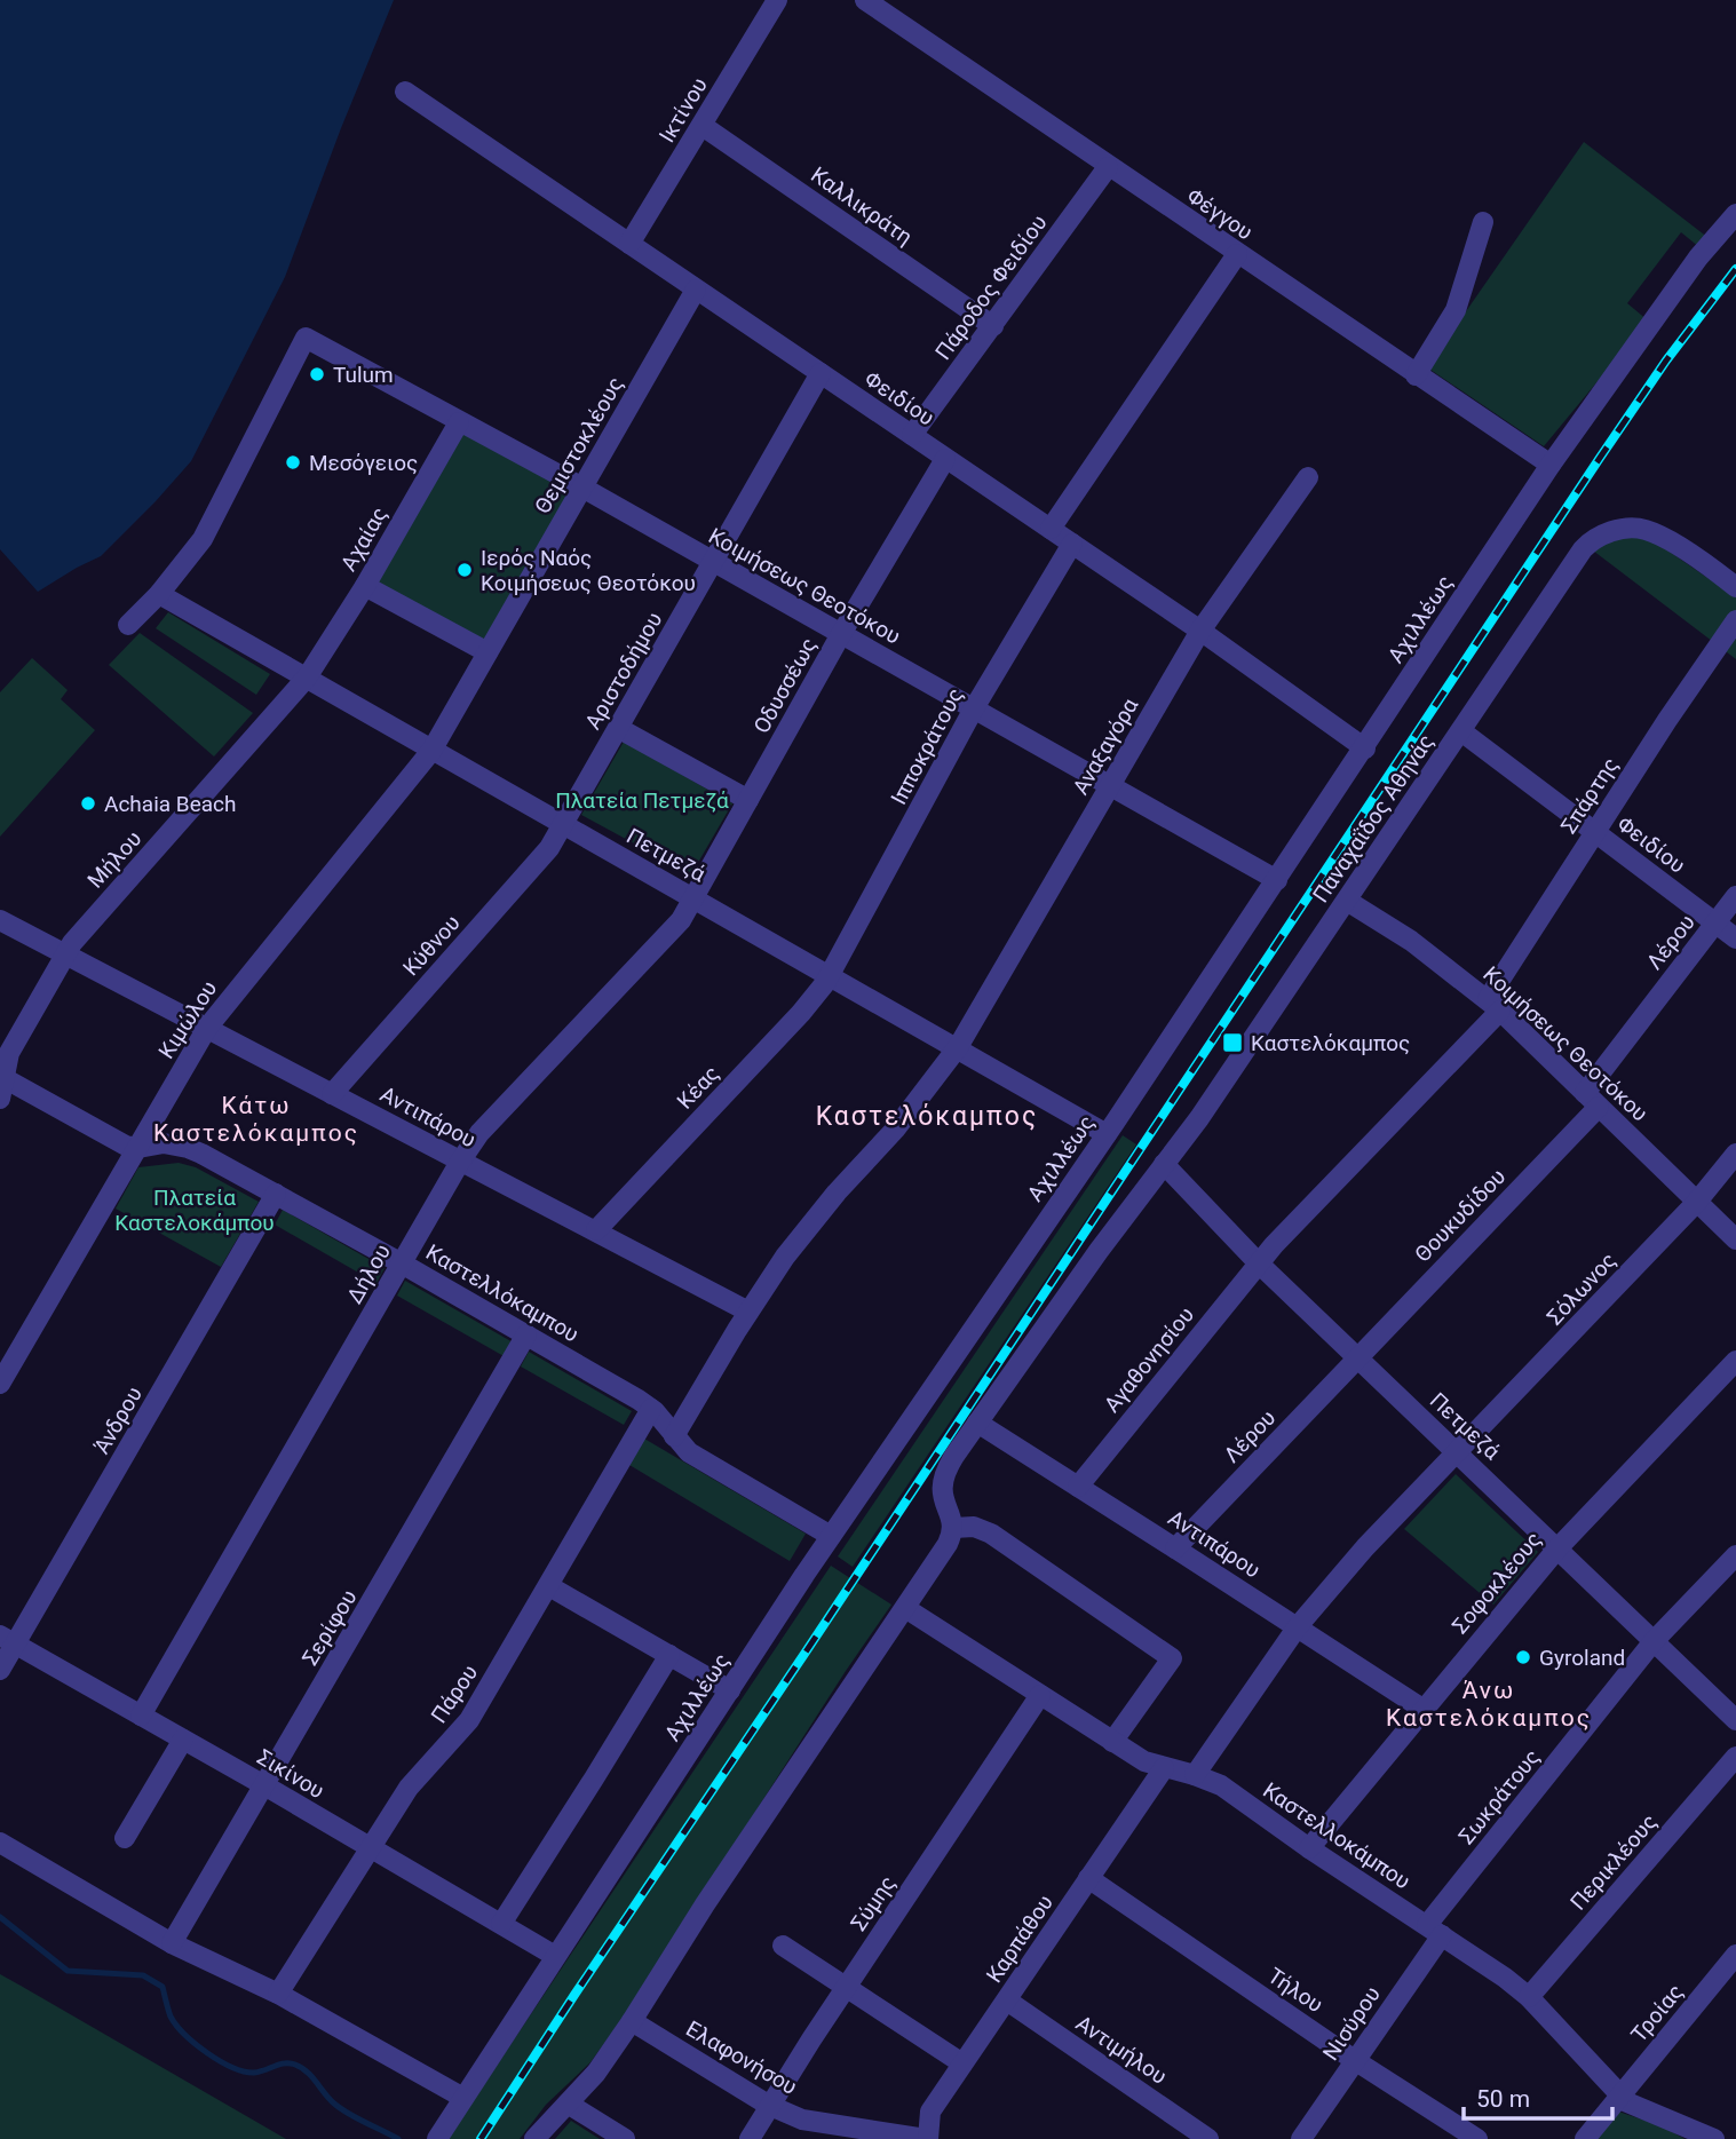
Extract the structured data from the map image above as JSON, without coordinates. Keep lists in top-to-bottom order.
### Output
{
  "streets": {
    "street": [
      "Ικτίνου",
      "Καλλικράτη",
      "Φέγγου",
      "Πάροδος Φειδίου",
      "Φειδίου",
      "Θεμιστοκλέους",
      "Αχαίας",
      "Κοιμήσεως Θεοτόκου",
      "Αχιλλέως",
      "Αριστοδήμου",
      "Οδυσσέως",
      "Ιπποκράτους",
      "Αναξαγόρα",
      "Σπάρτης",
      "Παναχαΐδος Αθηνάς",
      "Πετμεζά",
      "Μήλου",
      "Λέρου",
      "Κύθνου",
      "Κιμώλου",
      "Κέας",
      "Αντιπάρου",
      "Θουκυδίδου",
      "Δήλου",
      "Σόλωνος",
      "Καστελλόκαμπου",
      "Αγαθονησίου",
      "Άνδρου",
      "Σοφοκλέους",
      "Σερίφου",
      "Πάρου",
      "Σικίνου",
      "Σωκράτους",
      "Καστελλοκάμπου",
      "Περικλέους",
      "Σύμης",
      "Καρπάθου",
      "Τήλου",
      "Τροίας",
      "Νισύρου",
      "Αντιμήλου",
      "Ελαφονήσου"
    ]
  },
  "crossings": [
    ["Ικτίνου", "Καλλικράτη"],
    ["Ικτίνου", "Φειδίου"],
    ["Καλλικράτη", "Πάροδος Φειδίου"],
    ["Φέγγου", "Πάροδος Φειδίου"],
    ["Φέγγου", "Αχιλλέως"],
    ["Πάροδος Φειδίου", "Φειδίου"],
    ["Φειδίου", "Θεμιστοκλέους"],
    ["Φειδίου", "Αχιλλέως"],
    ["Φειδίου", "Αριστοδήμου"],
    ["Φειδίου", "Οδυσσέως"],
    ["Φειδίου", "Ιπποκράτους"],
    ["Φειδίου", "Αναξαγόρα"],
    ["Φειδίου", "Σπάρτης"],
    ["Φειδίου", "Παναχαΐδος Αθηνάς"],
    ["Φειδίου", "Λέρου"],
    ["Θεμιστοκλέους", "Κοιμήσεως Θεοτόκου"],
    ["Θεμιστοκλέους", "Πετμεζά"],
    ["Θεμιστοκλέους", "Κιμώλου"],
    ["Αχαίας", "Κοιμήσεως Θεοτόκου"],
    ["Αχαίας", "Πετμεζά"],
    ["Αχαίας", "Μήλου"],
    ["Κοιμήσεως Θεοτόκου", "Αχιλλέως"],
    ["Κοιμήσεως Θεοτόκου", "Αριστοδήμου"],
    ["Κοιμήσεως Θεοτόκου", "Οδυσσέως"],
    ["Κοιμήσεως Θεοτόκου", "Ιπποκράτους"],
    ["Κοιμήσεως Θεοτόκου", "Αναξαγόρα"],
    ["Κοιμήσεως Θεοτόκου", "Σπάρτης"],
    ["Κοιμήσεως Θεοτόκου", "Παναχαΐδος Αθηνάς"],
    ["Κοιμήσεως Θεοτόκου", "Πετμεζά"],
    ["Κοιμήσεως Θεοτόκου", "Λέρου"],
    ["Κοιμήσεως Θεοτόκου", "Θουκυδίδου"],
    ["Κοιμήσεως Θεοτόκου", "Σόλωνος"],
    ["Αχιλλέως", "Πετμεζά"],
    ["Αχιλλέως", "Καστελλόκαμπου"],
    ["Αχιλλέως", "Σικίνου"],
    ["Αριστοδήμου", "Πετμεζά"],
    ["Αριστοδήμου", "Κύθνου"],
    ["Οδυσσέως", "Πετμεζά"],
    ["Οδυσσέως", "Δήλου"],
    ["Ιπποκράτους", "Πετμεζά"],
    ["Ιπποκράτους", "Κέας"],
    ["Αναξαγόρα", "Πετμεζά"],
    ["Σπάρτης", "Πετμεζά"],
    ["Σπάρτης", "Αγαθονησίου"],
    ["Παναχαΐδος Αθηνάς", "Πετμεζά"],
    ["Παναχαΐδος Αθηνάς", "Αντιπάρου"],
    ["Πετμεζά", "Μήλου"],
    ["Πετμεζά", "Λέρου"],
    ["Πετμεζά", "Κύθνου"],
    ["Πετμεζά", "Κιμώλου"],
    ["Πετμεζά", "Κέας"],
    ["Πετμεζά", "Θουκυδίδου"],
    ["Πετμεζά", "Δήλου"],
    ["Πετμεζά", "Σόλωνος"],
    ["Πετμεζά", "Αγαθονησίου"],
    ["Πετμεζά", "Σοφοκλέους"],
    ["Πετμεζά", "Σωκράτους"],
    ["Μήλου", "Αντιπάρου"],
    ["Λέρου", "Αντιπάρου"],
    ["Λέρου", "Θουκυδίδου"],
    ["Κύθνου", "Αντιπάρου"],
    ["Κιμώλου", "Αντιπάρου"],
    ["Κιμώλου", "Καστελλόκαμπου"],
    ["Κέας", "Αντιπάρου"],
    ["Αντιπάρου", "Δήλου"],
    ["Αντιπάρου", "Αγαθονησίου"],
    ["Αντιπάρου", "Σοφοκλέους"],
    ["Δήλου", "Καστελλόκαμπου"],
    ["Δήλου", "Σικίνου"],
    ["Καστελλόκαμπου", "Άνδρου"],
    ["Καστελλόκαμπου", "Σερίφου"],
    ["Καστελλόκαμπου", "Πάρου"],
    ["Άνδρου", "Σικίνου"],
    ["Σοφοκλέους", "Καστελλοκάμπου"],
    ["Σερίφου", "Σικίνου"],
    ["Πάρου", "Σικίνου"],
    ["Σωκράτους", "Καστελλοκάμπου"],
    ["Σωκράτους", "Νισύρου"],
    ["Καστελλοκάμπου", "Περικλέους"],
    ["Καστελλοκάμπου", "Σύμης"],
    ["Καστελλοκάμπου", "Καρπάθου"],
    ["Καστελλοκάμπου", "Τροίας"],
    ["Καστελλοκάμπου", "Νισύρου"],
    ["Σύμης", "Ελαφονήσου"],
    ["Καρπάθου", "Τήλου"],
    ["Καρπάθου", "Αντιμήλου"],
    ["Καρπάθου", "Ελαφονήσου"],
    ["Τήλου", "Νισύρου"]
  ],
  "districts": ["Κάτω Καστελόκαμπος", "Καστελόκαμπος", "Άνω Καστελόκαμπος"],
  "parks": ["Πλατεία Πετμεζά", "Πλατεία Καστελοκάμπου"],
  "places": {
    "other": [
      "Tulum",
      "Μεσόγειος",
      "Ιερός Ναός Κοιμήσεως Θεοτόκου",
      "Achaia Beach",
      "Gyroland"
    ],
    "transit": ["Καστελόκαμπος"]
  },
  "scale_bar": "50 m"
}
